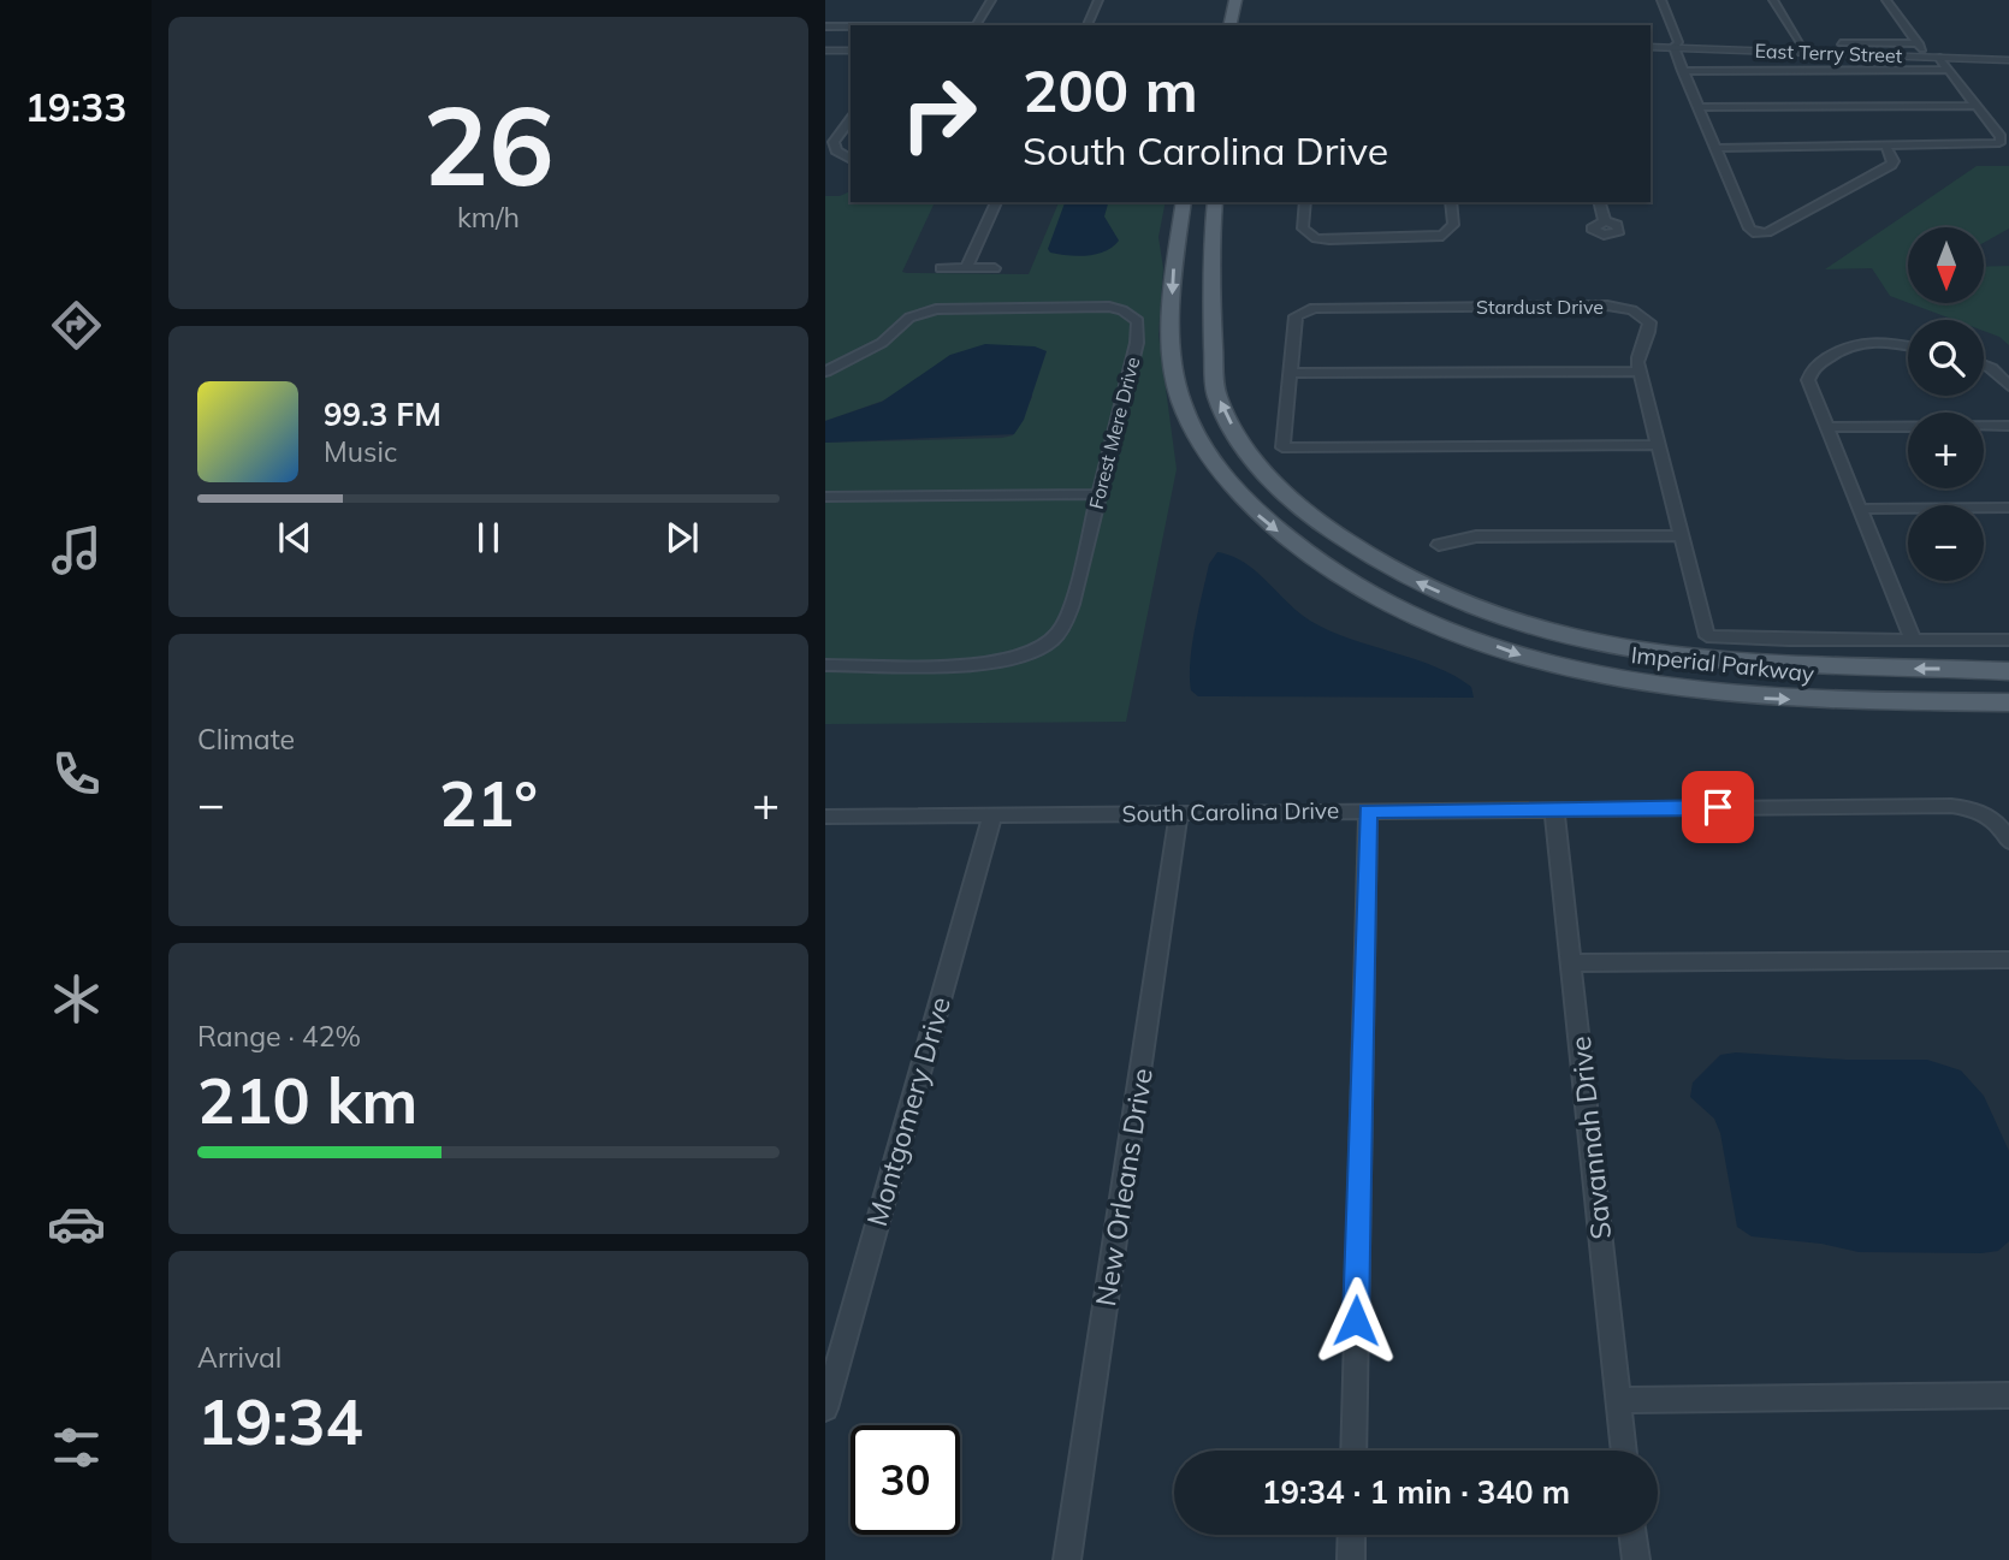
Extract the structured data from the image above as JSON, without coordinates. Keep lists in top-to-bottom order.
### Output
{
  "streets": {
    "main road": ["Imperial Parkway"],
    "street": [
      "East Terry Street",
      "Stardust Drive",
      "Forest Mere Drive",
      "South Carolina Drive",
      "Montgomery Drive",
      "Savannah Drive",
      "New Orleans Drive"
    ]
  },
  "crossings": [
    ["South Carolina Drive", "Montgomery Drive"],
    ["South Carolina Drive", "Savannah Drive"],
    ["South Carolina Drive", "New Orleans Drive"]
  ],
  "north": "bottom",
  "page": {
    "tabs": "19:33",
    "tile": [
      ["26", "km/h"],
      "Climate",
      ["Range · 42%", "210 km"],
      ["Arrival", "19:34"]
    ],
    "turn": ["200 m", "South Carolina Drive"],
    "map_buttons": ["+", "−"],
    "song": ["99.3 FM", "Music"],
    "heat": ["−", "21°", "+"],
    "limit": "30",
    "trip": "19:34 · 1 min · 340 m"
  }
}
